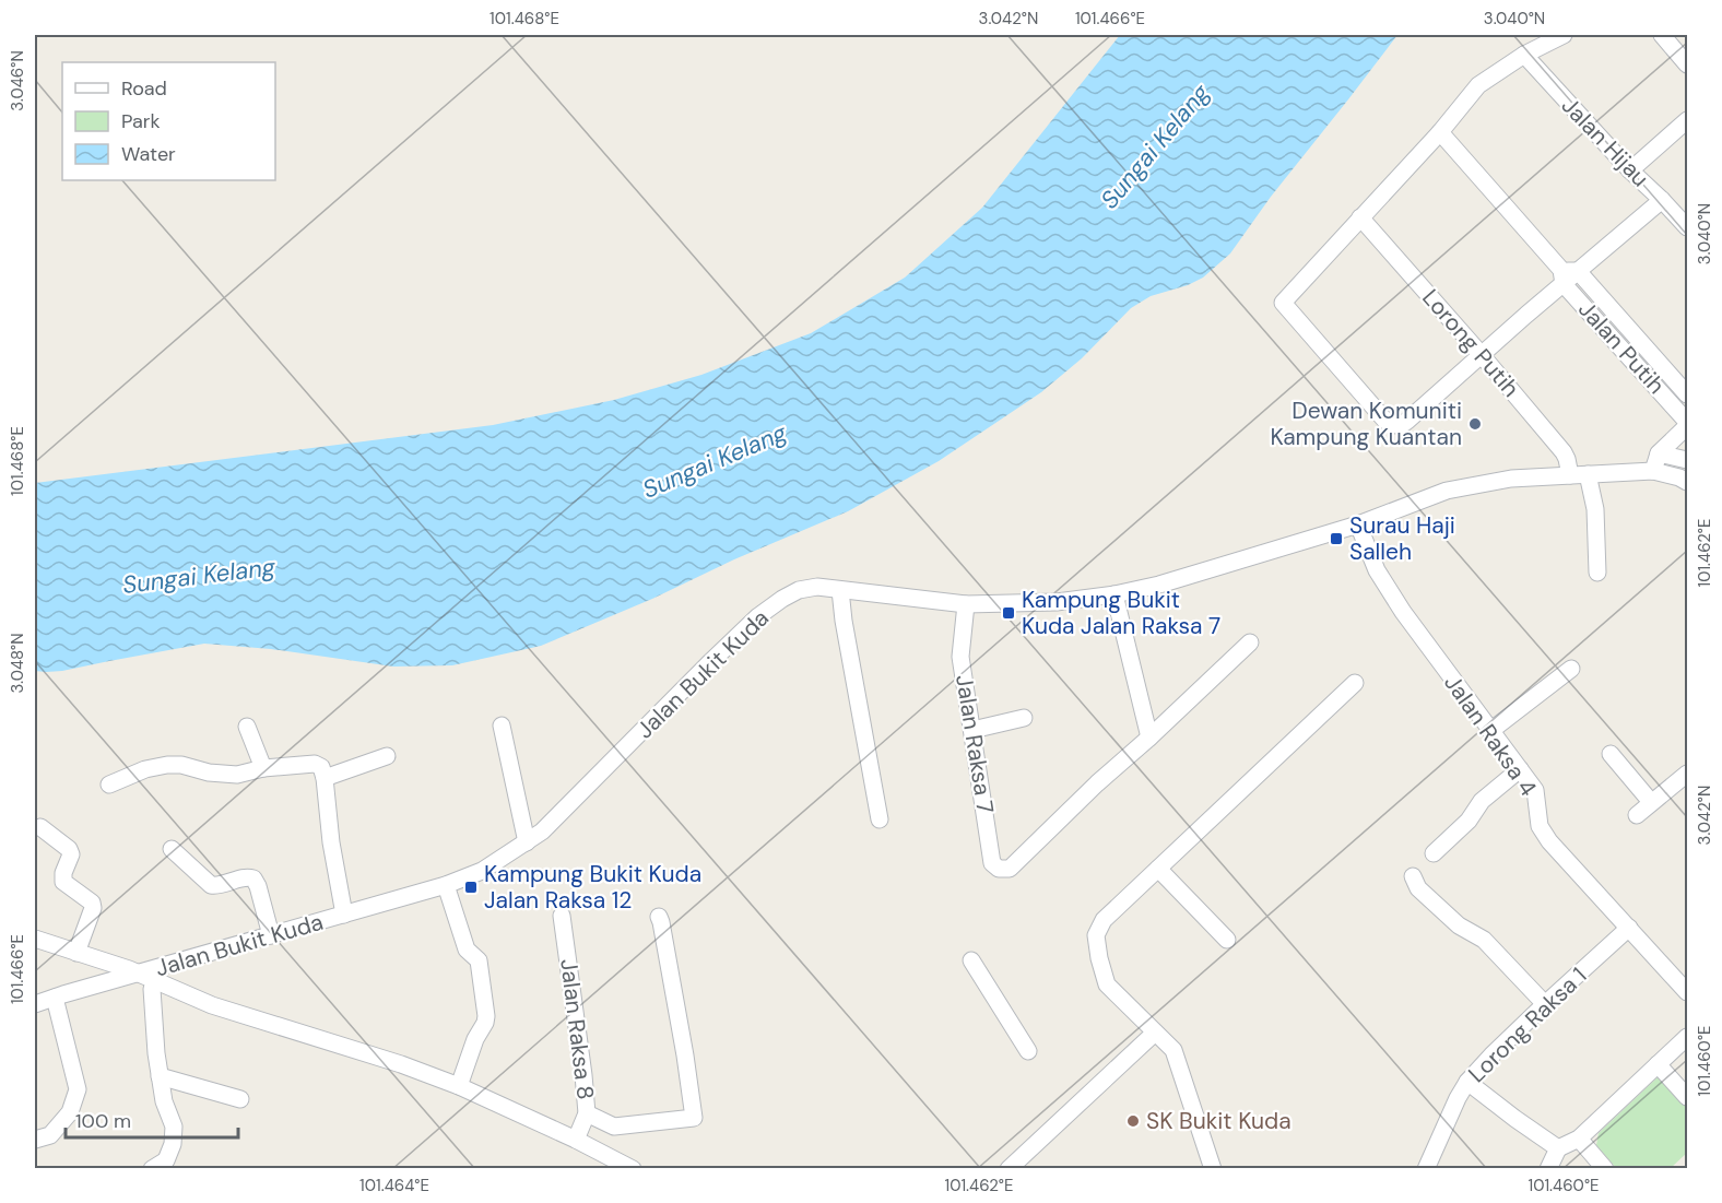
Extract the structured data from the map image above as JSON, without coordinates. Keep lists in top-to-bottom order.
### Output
{
  "streets": {
    "street": [
      "Jalan Hijau",
      "Lorong Putih",
      "Jalan Putih",
      "Jalan Bukit Kuda",
      "Jalan Raksa 4",
      "Jalan Raksa 7",
      "Lorong Raksa 1",
      "Jalan Raksa 8"
    ]
  },
  "crossings": [
    ["Lorong Putih", "Jalan Bukit Kuda"],
    ["Jalan Bukit Kuda", "Jalan Raksa 4"],
    ["Jalan Bukit Kuda", "Jalan Raksa 7"],
    ["Jalan Raksa 4", "Lorong Raksa 1"]
  ],
  "water": ["Sungai Kelang"],
  "places": {
    "other": ["Dewan Komuniti Kampung Kuantan", "SK Bukit Kuda"],
    "transit": ["Surau Haji Salleh", "Kampung Bukit Kuda Jalan Raksa 7", "Kampung Bukit Kuda Jalan Raksa 12"]
  },
  "legend": ["Road", "Park", "Water"],
  "scale_bar": "100 m",
  "coordinates": [
    "101.468°E",
    "3.042°N",
    "101.466°E",
    "3.040°N",
    "3.046°N",
    "101.462°E",
    "3.048°N",
    "101.460°E",
    "101.464°E"
  ]
}
